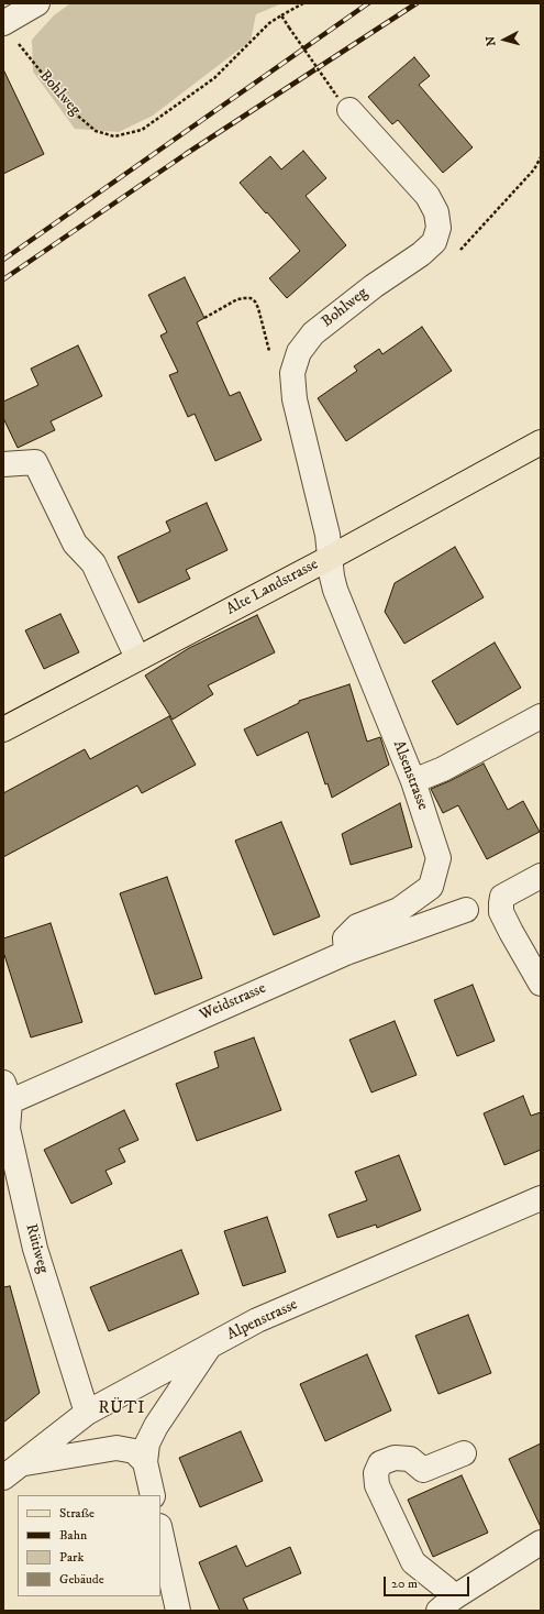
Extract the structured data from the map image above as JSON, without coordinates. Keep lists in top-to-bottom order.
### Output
{
  "streets": {
    "main road": ["Alte Landstrasse"],
    "street": [
      "Bohlweg",
      "Alsenstrasse",
      "Weidstrasse",
      "Rütiweg",
      "Alpenstrasse"
    ]
  },
  "crossings": [
    ["Bohlweg", "Alte Landstrasse"],
    ["Bohlweg", "Alsenstrasse"],
    ["Alte Landstrasse", "Alsenstrasse"],
    ["Alsenstrasse", "Weidstrasse"],
    ["Weidstrasse", "Rütiweg"],
    ["Rütiweg", "Alpenstrasse"]
  ],
  "districts": ["RÜTI"],
  "legend": [
    "Straße",
    "Bahn",
    "Park",
    "Gebäude"
  ],
  "scale_bar": "20 m",
  "north": "left"
}
